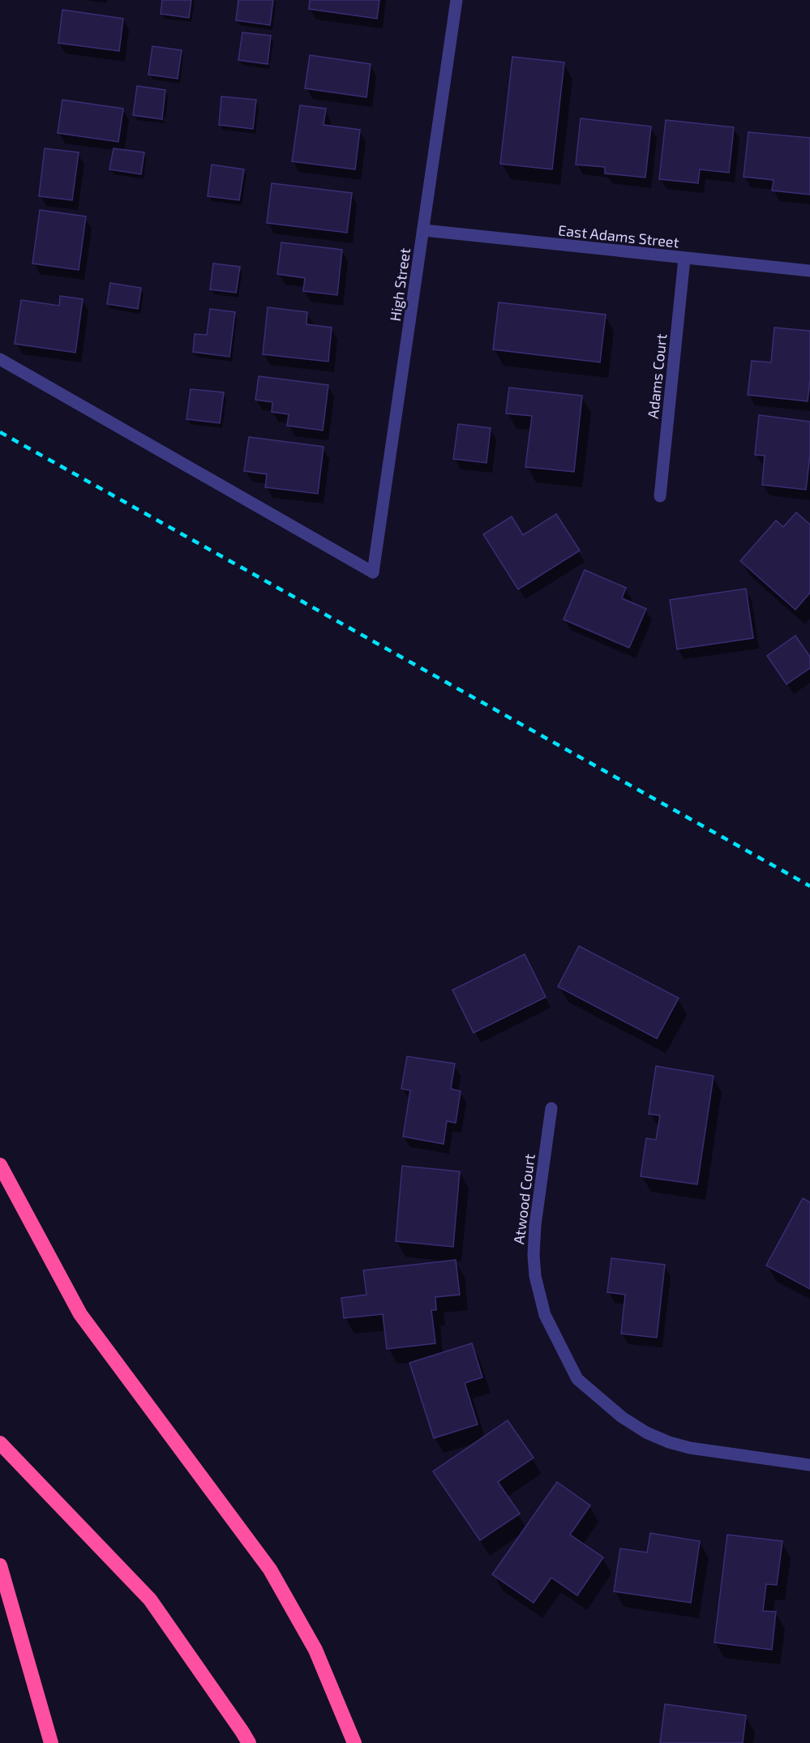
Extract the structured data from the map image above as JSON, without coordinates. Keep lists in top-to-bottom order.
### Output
{
  "streets": {
    "street": [
      "East Adams Street",
      "High Street",
      "Adams Court",
      "Atwood Court"
    ]
  },
  "crossings": [
    ["East Adams Street", "High Street"],
    ["East Adams Street", "Adams Court"]
  ]
}
